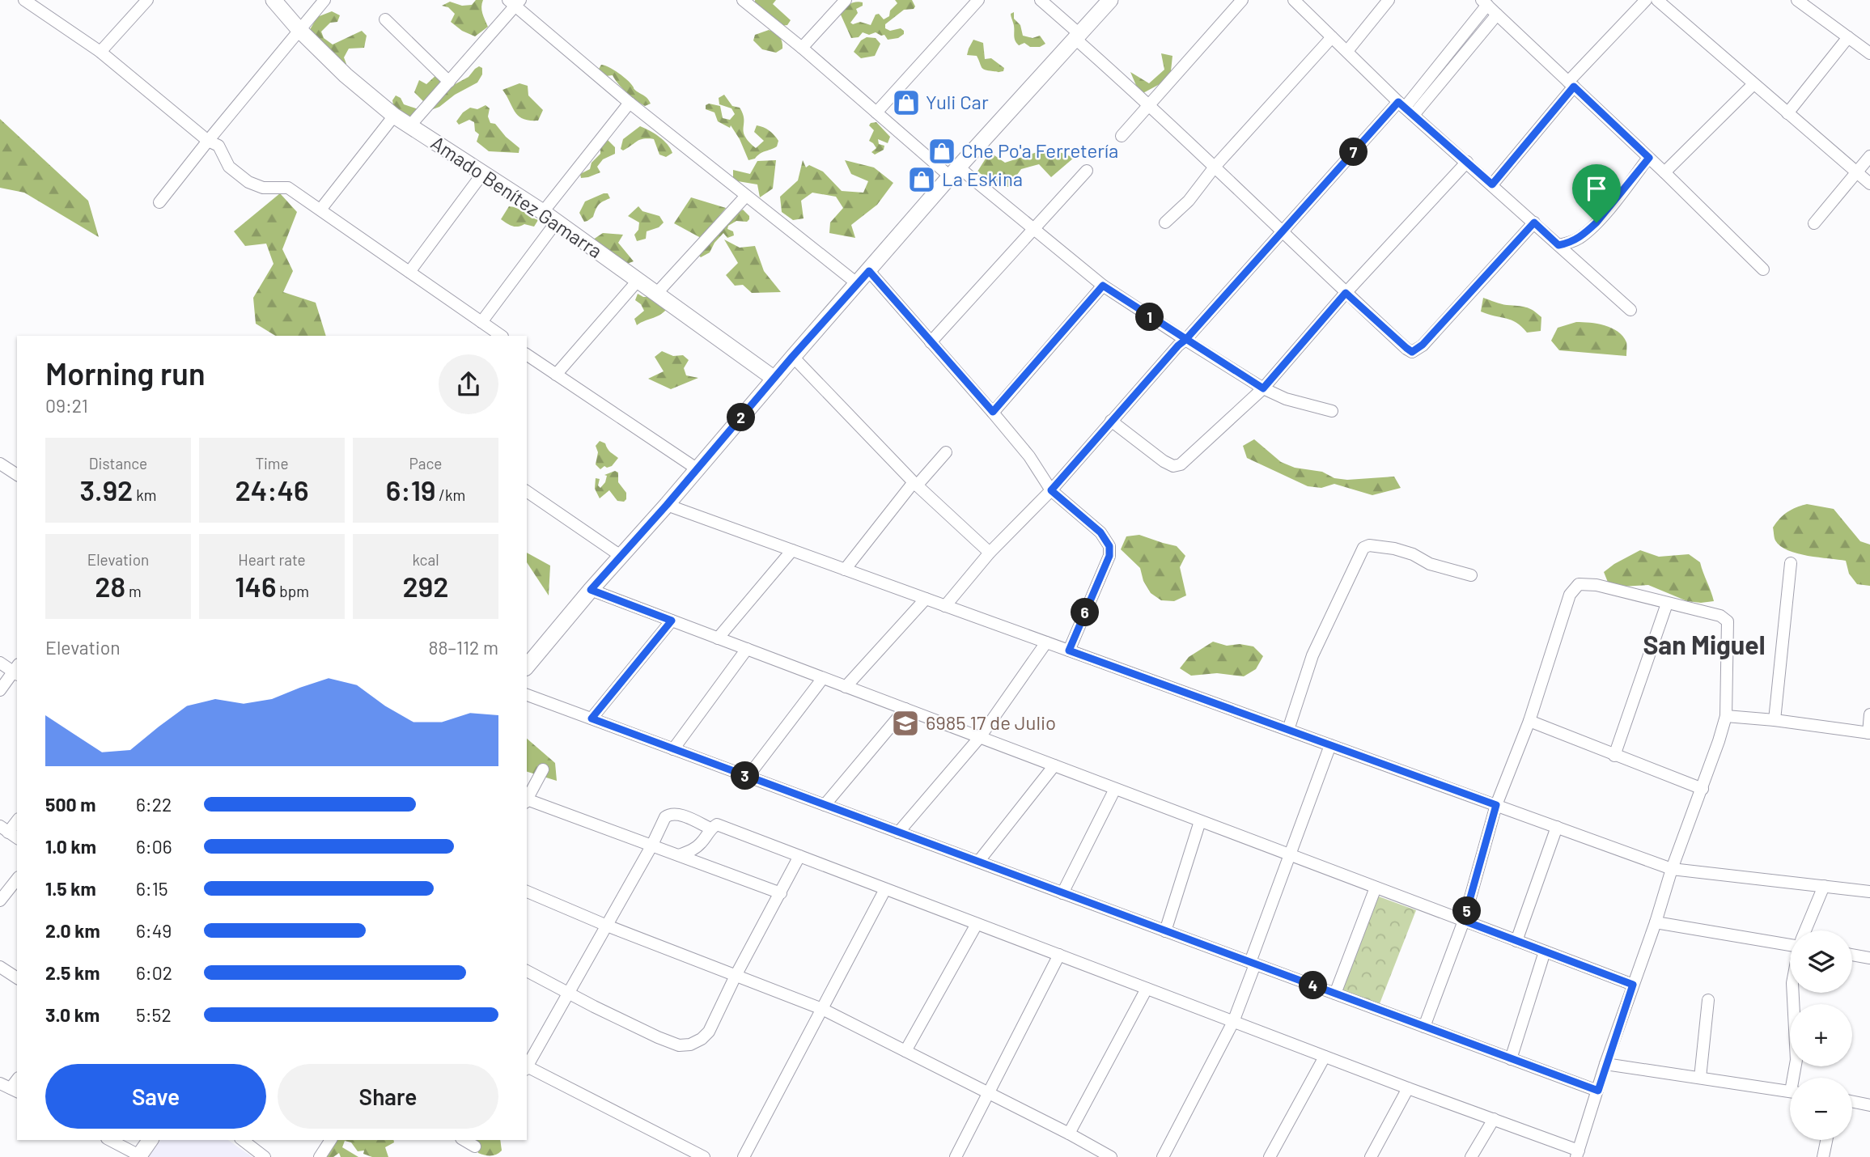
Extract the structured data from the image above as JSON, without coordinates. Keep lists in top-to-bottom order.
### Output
{
  "streets": {
    "main road": ["Amado Benítez Gamarra"]
  },
  "districts": ["San Miguel"],
  "places": {
    "shop": ["Yuli Car", "Che Po'a Ferretería", "La Eskina"],
    "school or university": ["6985 17 de Julio"]
  },
  "page": {
    "pins": [
      "7",
      "1",
      "2",
      "6",
      "3",
      "5",
      "4"
    ],
    "heading": ["Morning run", "09:21"],
    "stats": [
      ["Distance", "3.92 km"],
      ["Time", "24:46"],
      ["Pace", "6:19 /km"],
      ["Elevation", "28 m"],
      ["Heart rate", "146 bpm"],
      ["kcal", "292"]
    ],
    "chart": ["Elevation", "88–112 m"],
    "list": [
      {
        "name": "500 m",
        "note": "6:22"
      },
      {
        "name": "1.0 km",
        "note": "6:06"
      },
      {
        "name": "1.5 km",
        "note": "6:15"
      },
      {
        "name": "2.0 km",
        "note": "6:49"
      },
      {
        "name": "2.5 km",
        "note": "6:02"
      },
      {
        "name": "3.0 km",
        "note": "5:52"
      }
    ],
    "map_buttons": ["+", "−"],
    "buttons": ["Save", "Share"]
  }
}
